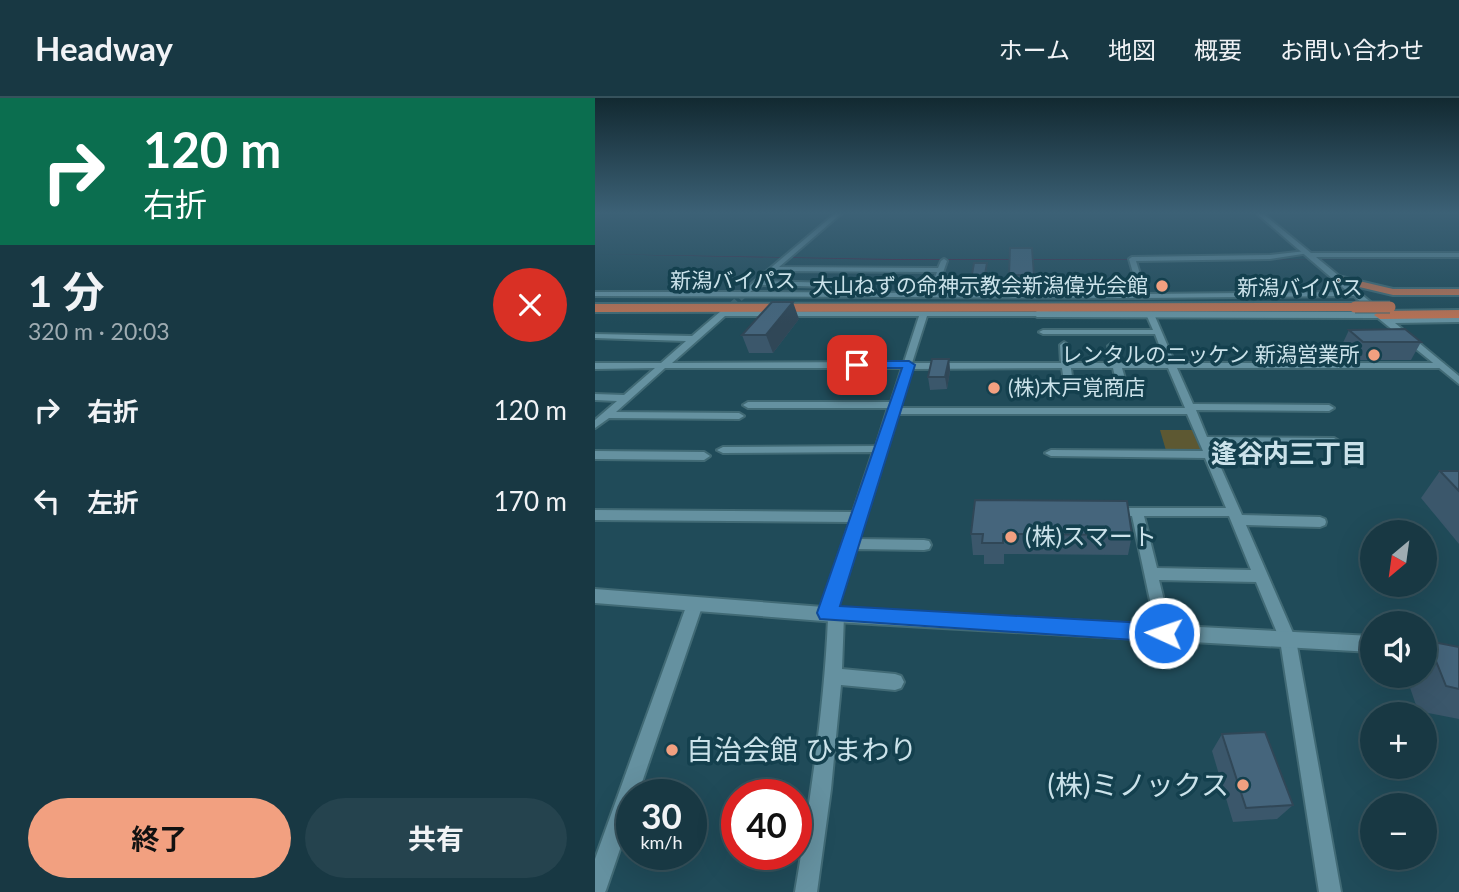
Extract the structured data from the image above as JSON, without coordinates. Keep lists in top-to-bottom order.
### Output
{
  "streets": {
    "highway": ["新潟バイパス"]
  },
  "districts": ["逢谷内三丁目"],
  "places": [
    "大山ねずの命神示教会新潟偉光会館",
    "レンタルのニッケン 新潟営業所",
    "(株)木戸覚商店",
    "(株)スマート",
    "自治会館 ひまわり",
    "(株)ミノックス"
  ],
  "north": "bottom left",
  "page": {
    "header": "Headway",
    "nav": [
      "ホーム",
      "地図",
      "概要",
      "お問い合わせ"
    ],
    "turn": ["120 m", "右折"],
    "heading": ["1 分", "320 m · 20:03"],
    "list": [
      {
        "name": "右折",
        "value": "120 m"
      },
      {
        "name": "左折",
        "value": "170 m"
      }
    ],
    "map_buttons": ["+", "−"],
    "speed": "30 km/h",
    "limit": "40",
    "buttons": ["終了", "共有"]
  }
}
